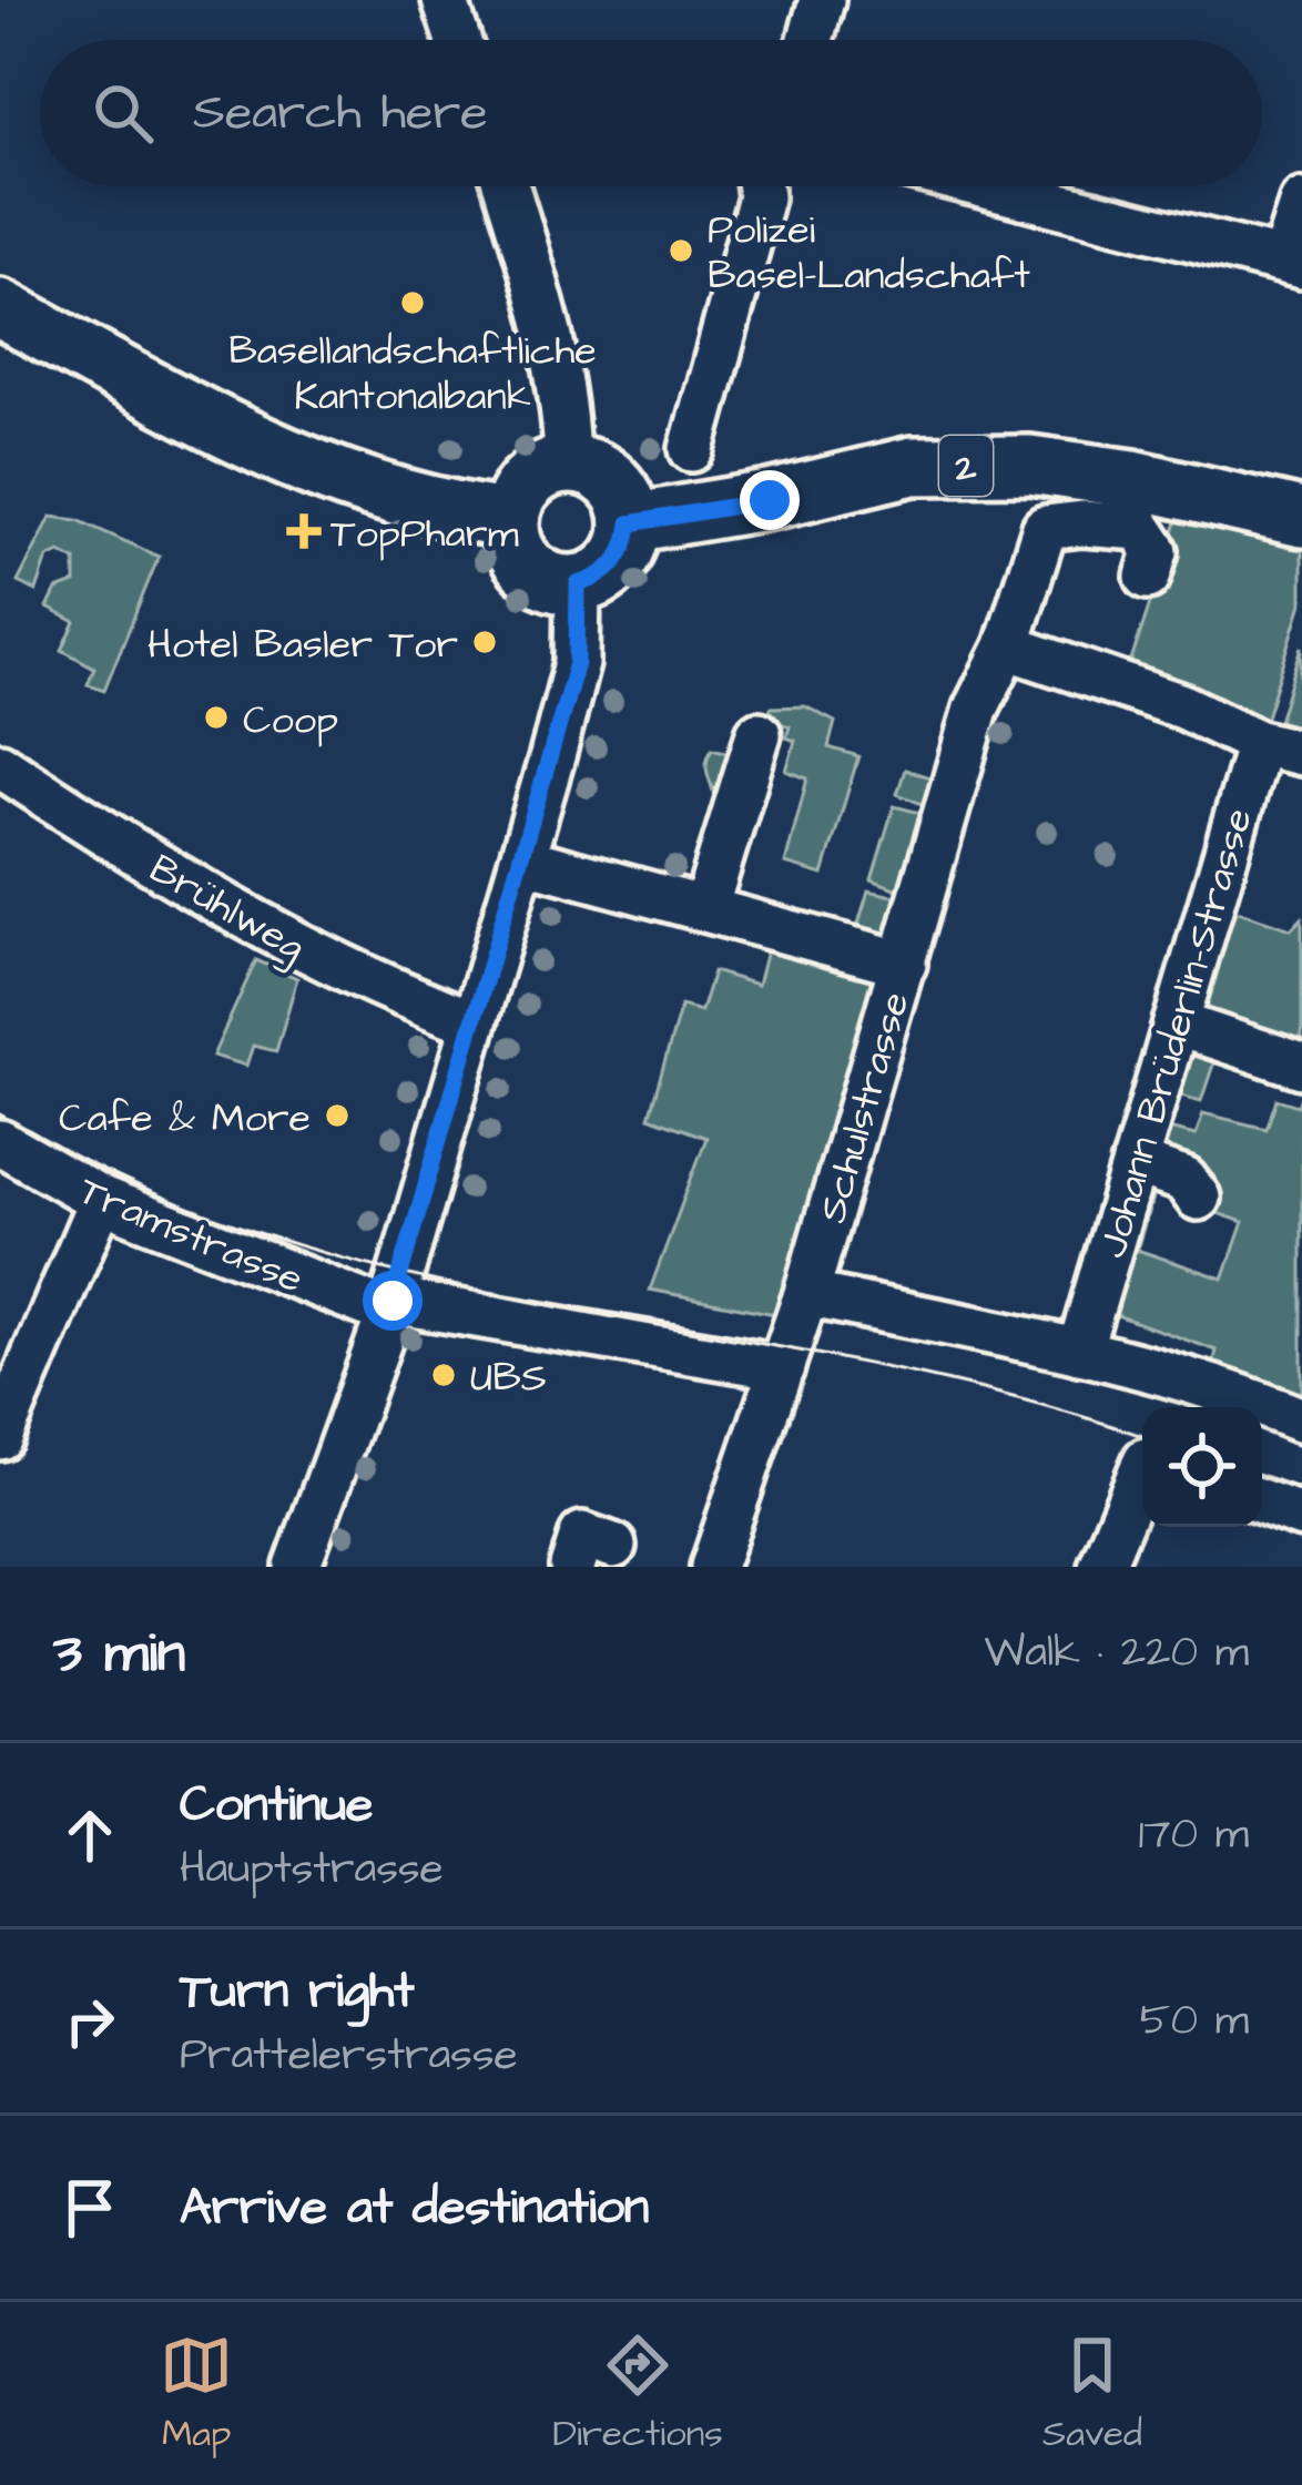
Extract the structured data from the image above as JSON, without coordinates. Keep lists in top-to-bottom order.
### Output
{
  "streets": {
    "main road": ["2"],
    "street": [
      "Brühlweg",
      "Johann Brüderlin-Strasse",
      "Schulstrasse",
      "Tramstrasse"
    ]
  },
  "crossings": [
    ["Johann Brüderlin-Strasse", "Schulstrasse"],
    ["Schulstrasse", "Tramstrasse"]
  ],
  "places": {
    "other": [
      "Polizei Basel-Landschaft",
      "Basellandschaftliche Kantonalbank",
      "Hotel Basler Tor",
      "Coop",
      "Cafe & More",
      "UBS"
    ],
    "health": ["TopPharm"]
  },
  "page": {
    "search": "Search here",
    "heading": ["3 min", "Walk · 220 m"],
    "list": [
      ["Continue", "Hauptstrasse", "170 m"],
      ["Turn right", "Prattelerstrasse", "50 m"],
      "Arrive at destination"
    ],
    "nav": ["Map", "Directions", "Saved"]
  }
}
